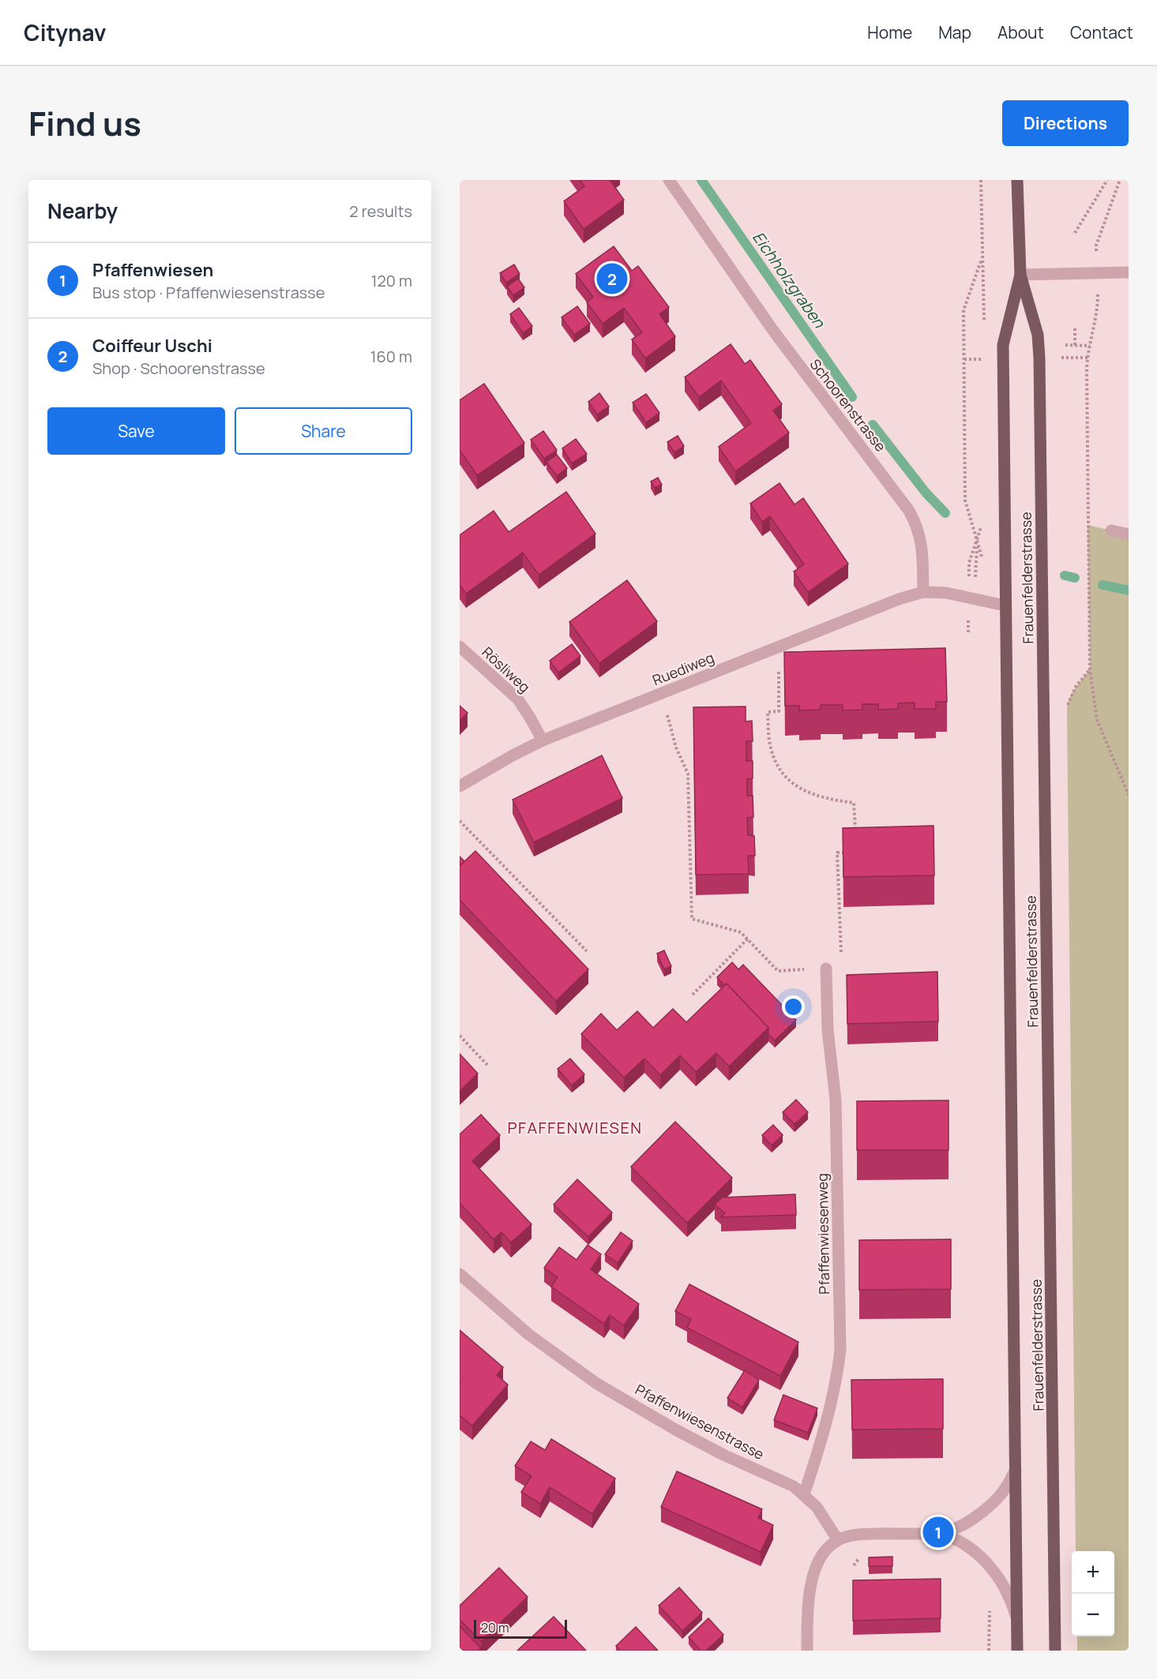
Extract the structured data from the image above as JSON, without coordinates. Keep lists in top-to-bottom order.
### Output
{
  "streets": {
    "main road": ["Frauenfelderstrasse"],
    "street": [
      "Schoorenstrasse",
      "Ruediweg",
      "Rösliweg",
      "Pfaffenwiesenweg",
      "Pfaffenwiesenstrasse"
    ]
  },
  "crossings": [
    ["Schoorenstrasse", "Ruediweg"],
    ["Ruediweg", "Rösliweg"],
    ["Pfaffenwiesenweg", "Pfaffenwiesenstrasse"]
  ],
  "districts": ["PFAFFENWIESEN"],
  "water": ["Eichholzgraben"],
  "scale_bar": "20 m",
  "page": {
    "header": "Citynav",
    "nav": [
      "Home",
      "Map",
      "About",
      "Contact"
    ],
    "title": "Find us",
    "buttons": [
      "Directions",
      ["Save", "Share"]
    ],
    "heading": ["Nearby", "2 results"],
    "list": [
      {
        "mark": "1",
        "name": "Pfaffenwiesen",
        "note": "Bus stop · Pfaffenwiesenstrasse",
        "value": "120 m"
      },
      {
        "mark": "2",
        "name": "Coiffeur Uschi",
        "note": "Shop · Schoorenstrasse",
        "value": "160 m"
      }
    ],
    "pins": ["2", "1"],
    "map_buttons": ["+", "−"],
    "scale": "20 m"
  }
}
